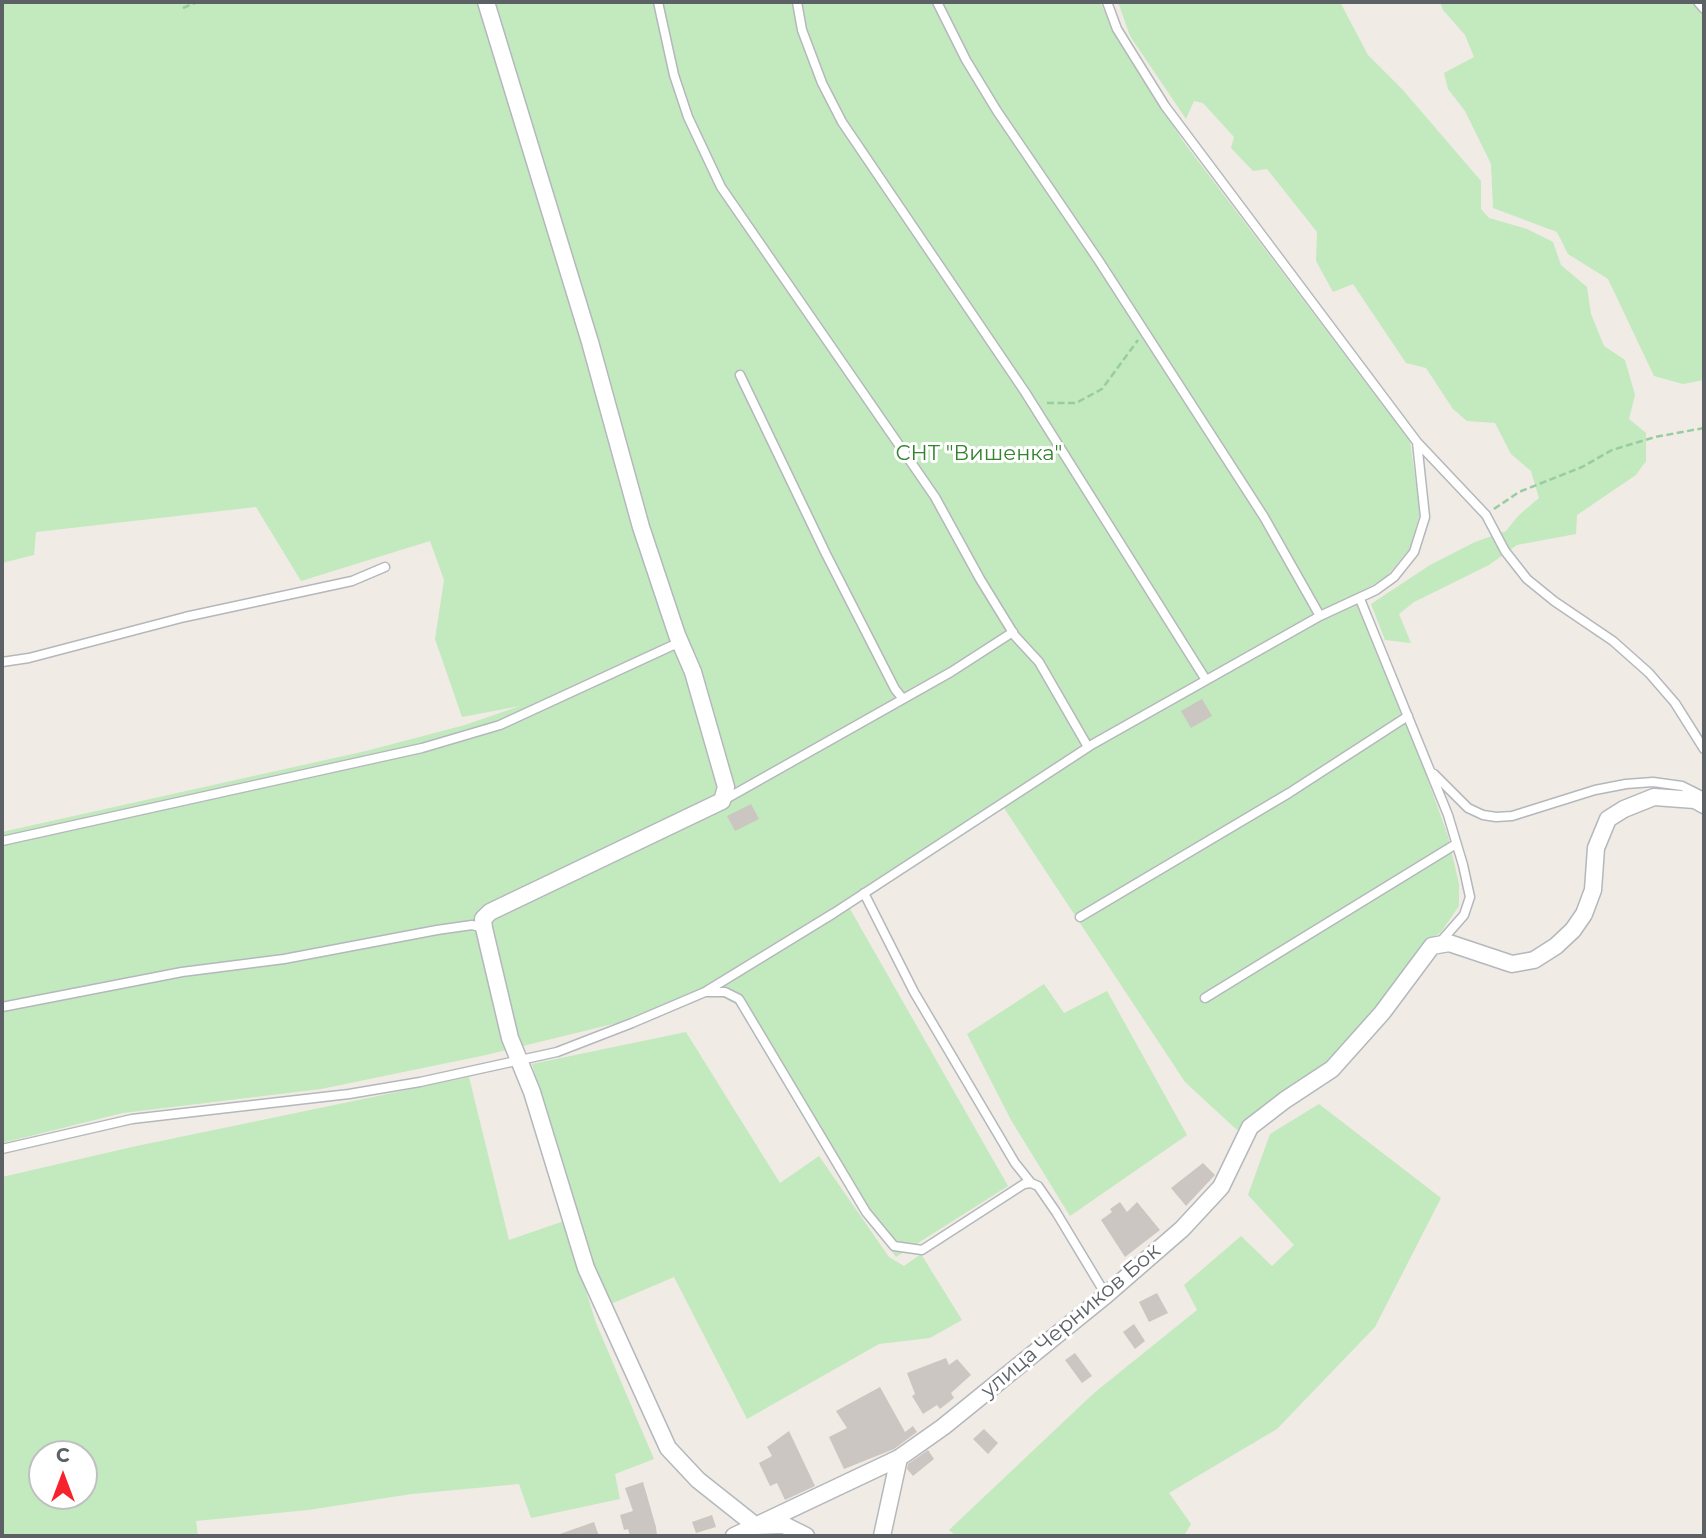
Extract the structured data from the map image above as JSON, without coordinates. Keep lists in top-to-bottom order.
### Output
{
  "streets": {
    "street": ["улица Черников Бок"]
  },
  "parks": ["СНТ \"Вишенка\""],
  "north": "top"
}
